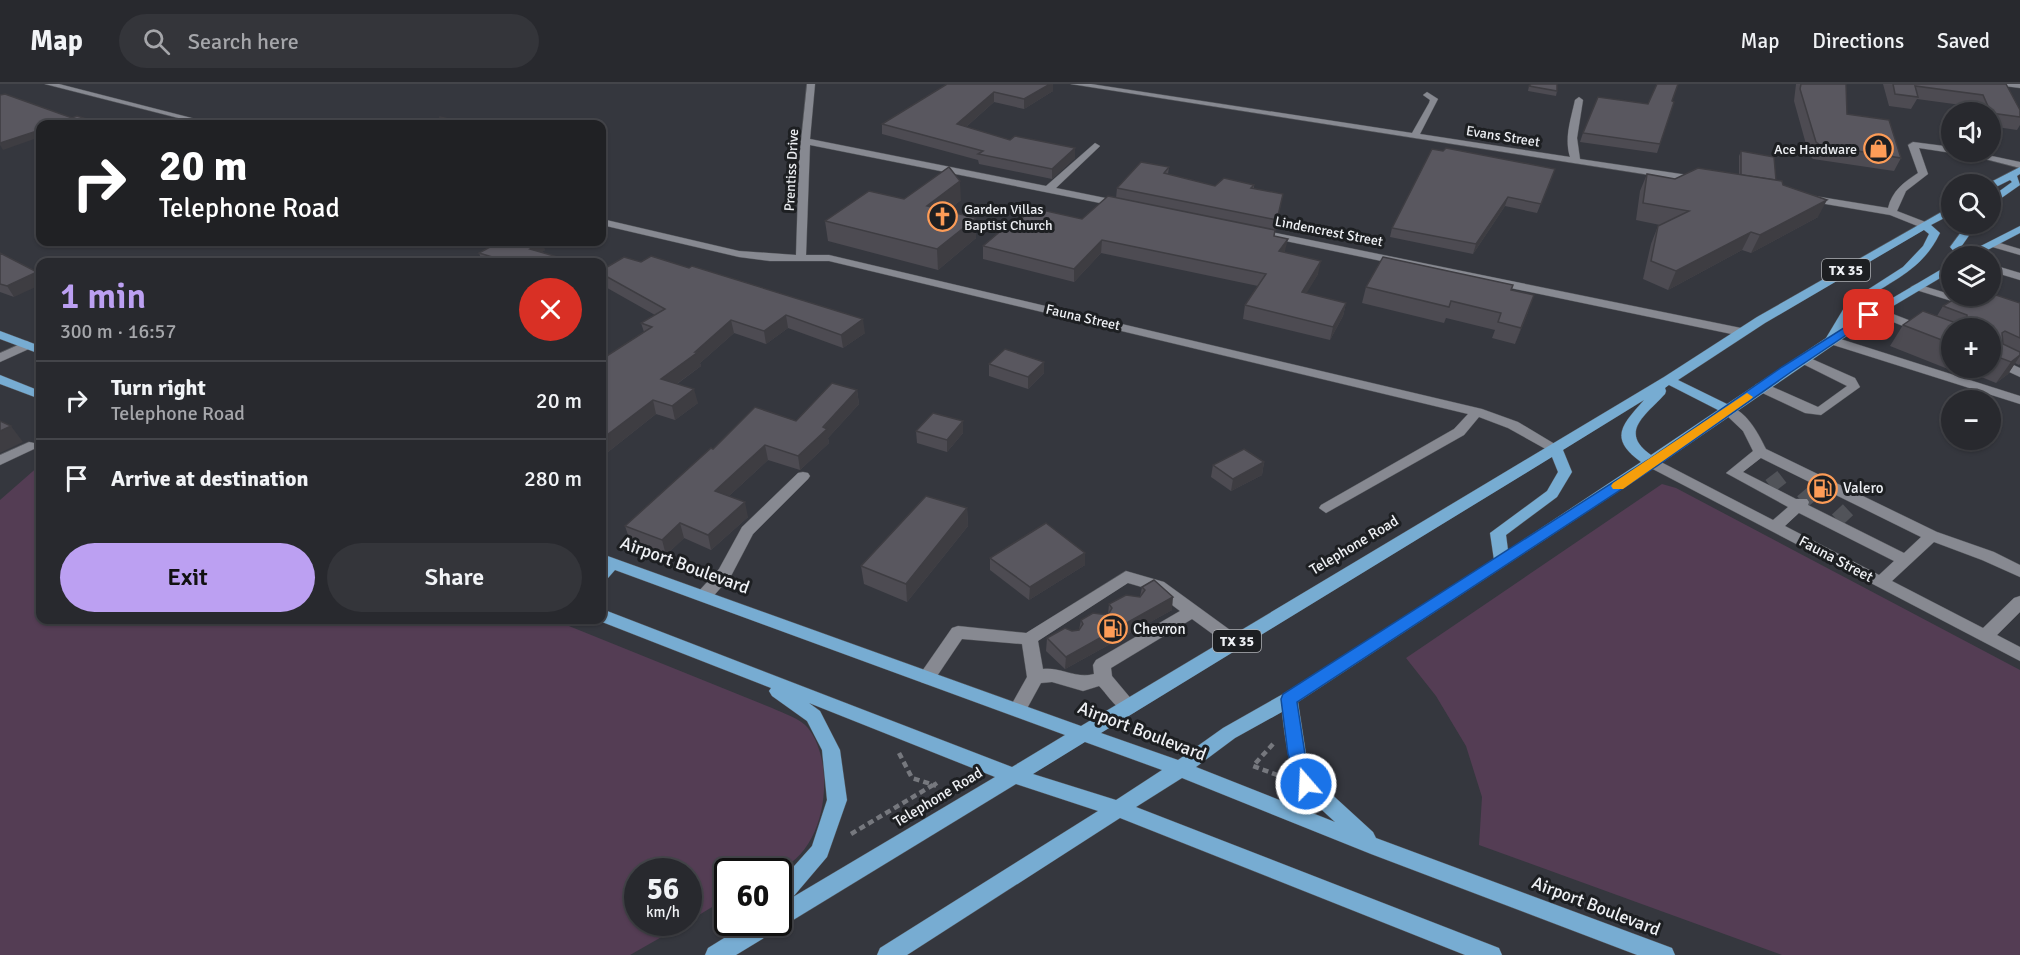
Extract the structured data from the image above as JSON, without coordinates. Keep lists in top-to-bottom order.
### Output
{
  "streets": {
    "main road": ["TX 35", "Telephone Road", "Airport Boulevard"],
    "street": [
      "Evans Street",
      "Prentiss Drive",
      "Lindencrest Street",
      "Fauna Street"
    ]
  },
  "crossings": [
    ["Prentiss Drive", "Fauna Street"],
    ["Lindencrest Street", "Telephone Road"],
    ["Fauna Street", "Telephone Road"],
    ["Telephone Road", "Airport Boulevard"]
  ],
  "places": {
    "shop": ["Ace Hardware"],
    "church": ["Garden Villas Baptist Church"],
    "fuel station": ["Valero", "Chevron"]
  },
  "page": {
    "header": "Map",
    "search": "Search here",
    "nav": ["Map", "Directions", "Saved"],
    "map_buttons": ["+", "−"],
    "turn": ["20 m", "Telephone Road"],
    "heading": ["1 min", "300 m · 16:57"],
    "list": [
      {
        "name": "Turn right",
        "note": "Telephone Road",
        "value": "20 m"
      },
      {
        "name": "Arrive at destination",
        "value": "280 m"
      }
    ],
    "buttons": ["Exit", "Share"],
    "speed": "56 km/h",
    "limit": "60"
  }
}
